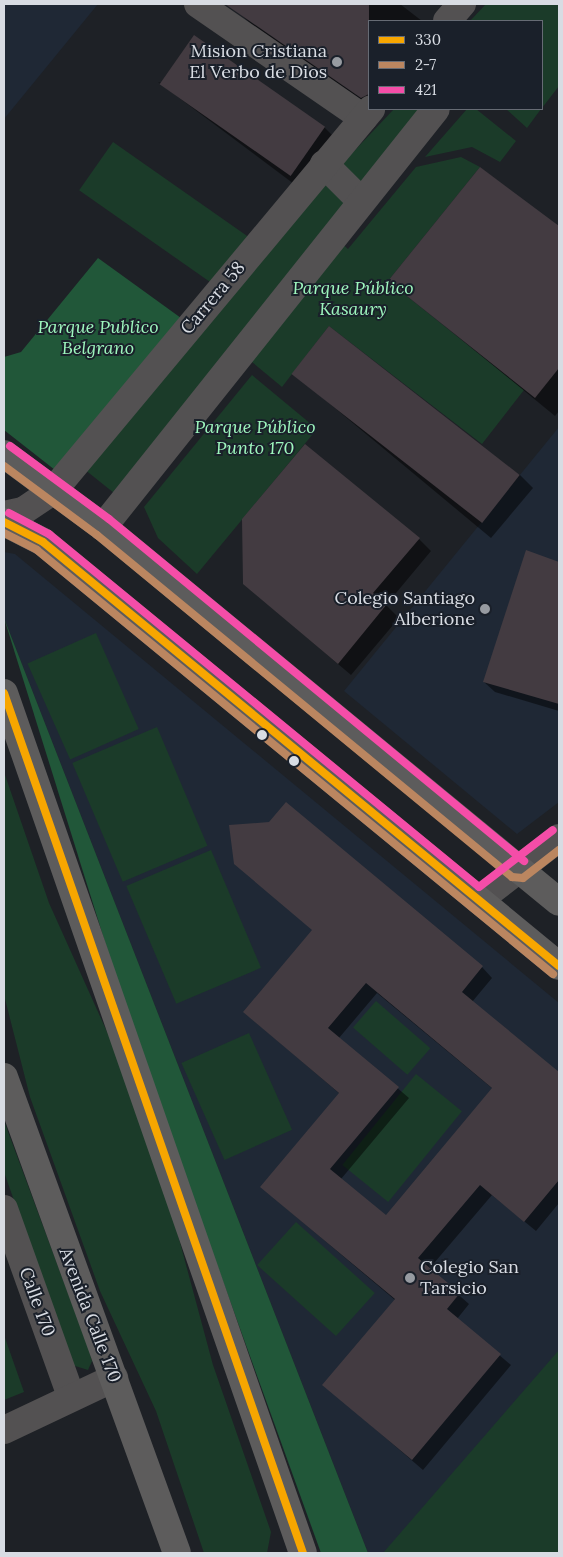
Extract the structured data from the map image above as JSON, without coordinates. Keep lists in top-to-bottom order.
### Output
{
  "streets": {
    "main road": ["Avenida Calle 170"],
    "street": ["Carrera 58", "Calle 170"]
  },
  "parks": ["Parque Público Kasaury", "Parque Publico Belgrano", "Parque Público Punto 170"],
  "places": ["Mision Cristiana El Verbo de Dios", "Colegio Santiago Alberione", "Colegio San Tarsicio"],
  "lines": ["transit line 421", "transit line 2-7", "transit line 330"],
  "legend": ["330", "2-7", "421"]
}
